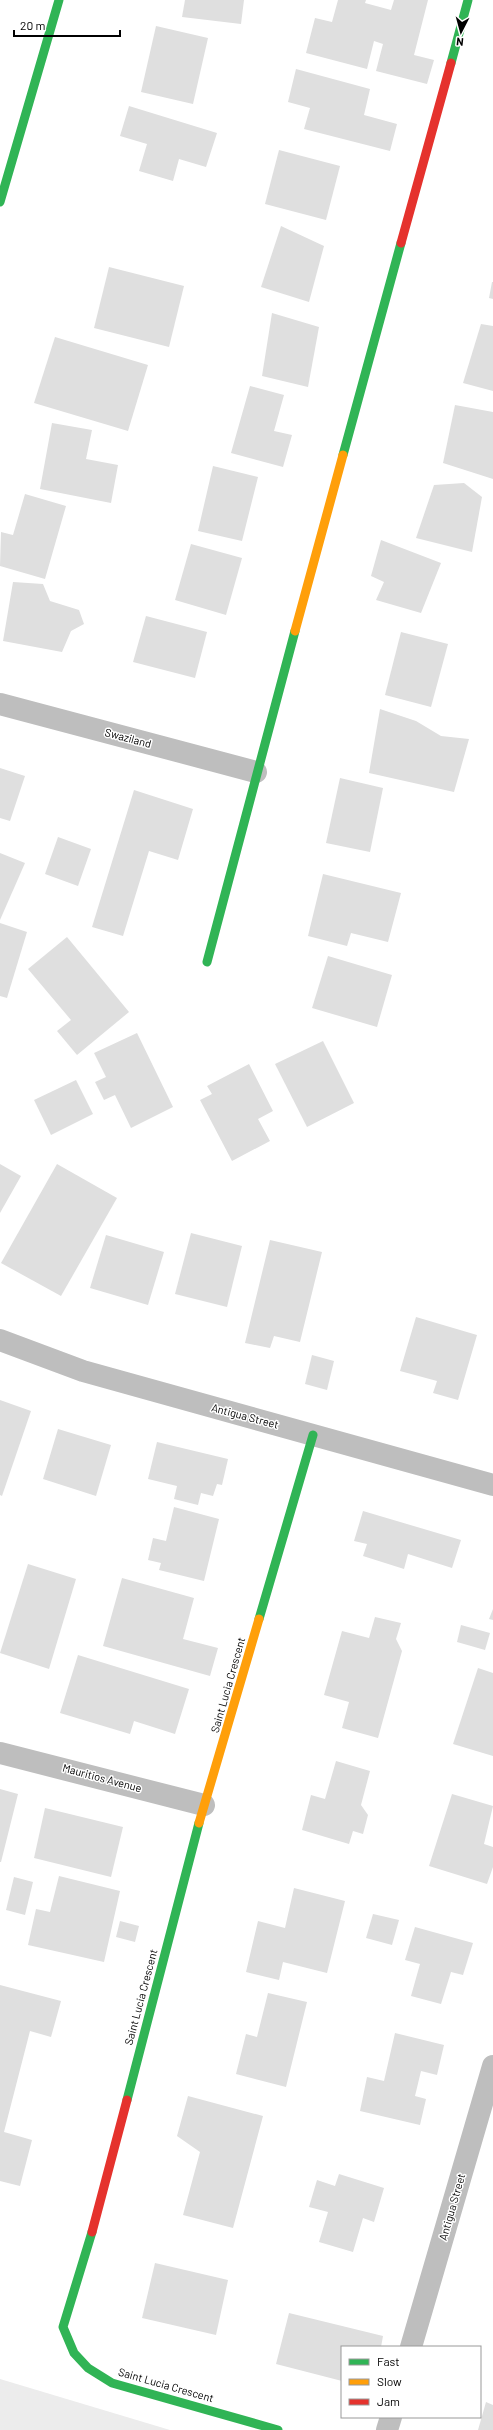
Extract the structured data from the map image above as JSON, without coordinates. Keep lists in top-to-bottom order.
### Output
{
  "streets": {
    "street": [
      "Swaziland",
      "Antigua Street",
      "Saint Lucia Crescent",
      "Mauritios Avenue"
    ]
  },
  "crossings": [
    ["Antigua Street", "Saint Lucia Crescent"],
    ["Saint Lucia Crescent", "Mauritios Avenue"]
  ],
  "legend": ["Fast", "Slow", "Jam"],
  "scale_bar": "20 m",
  "north": "bottom"
}
